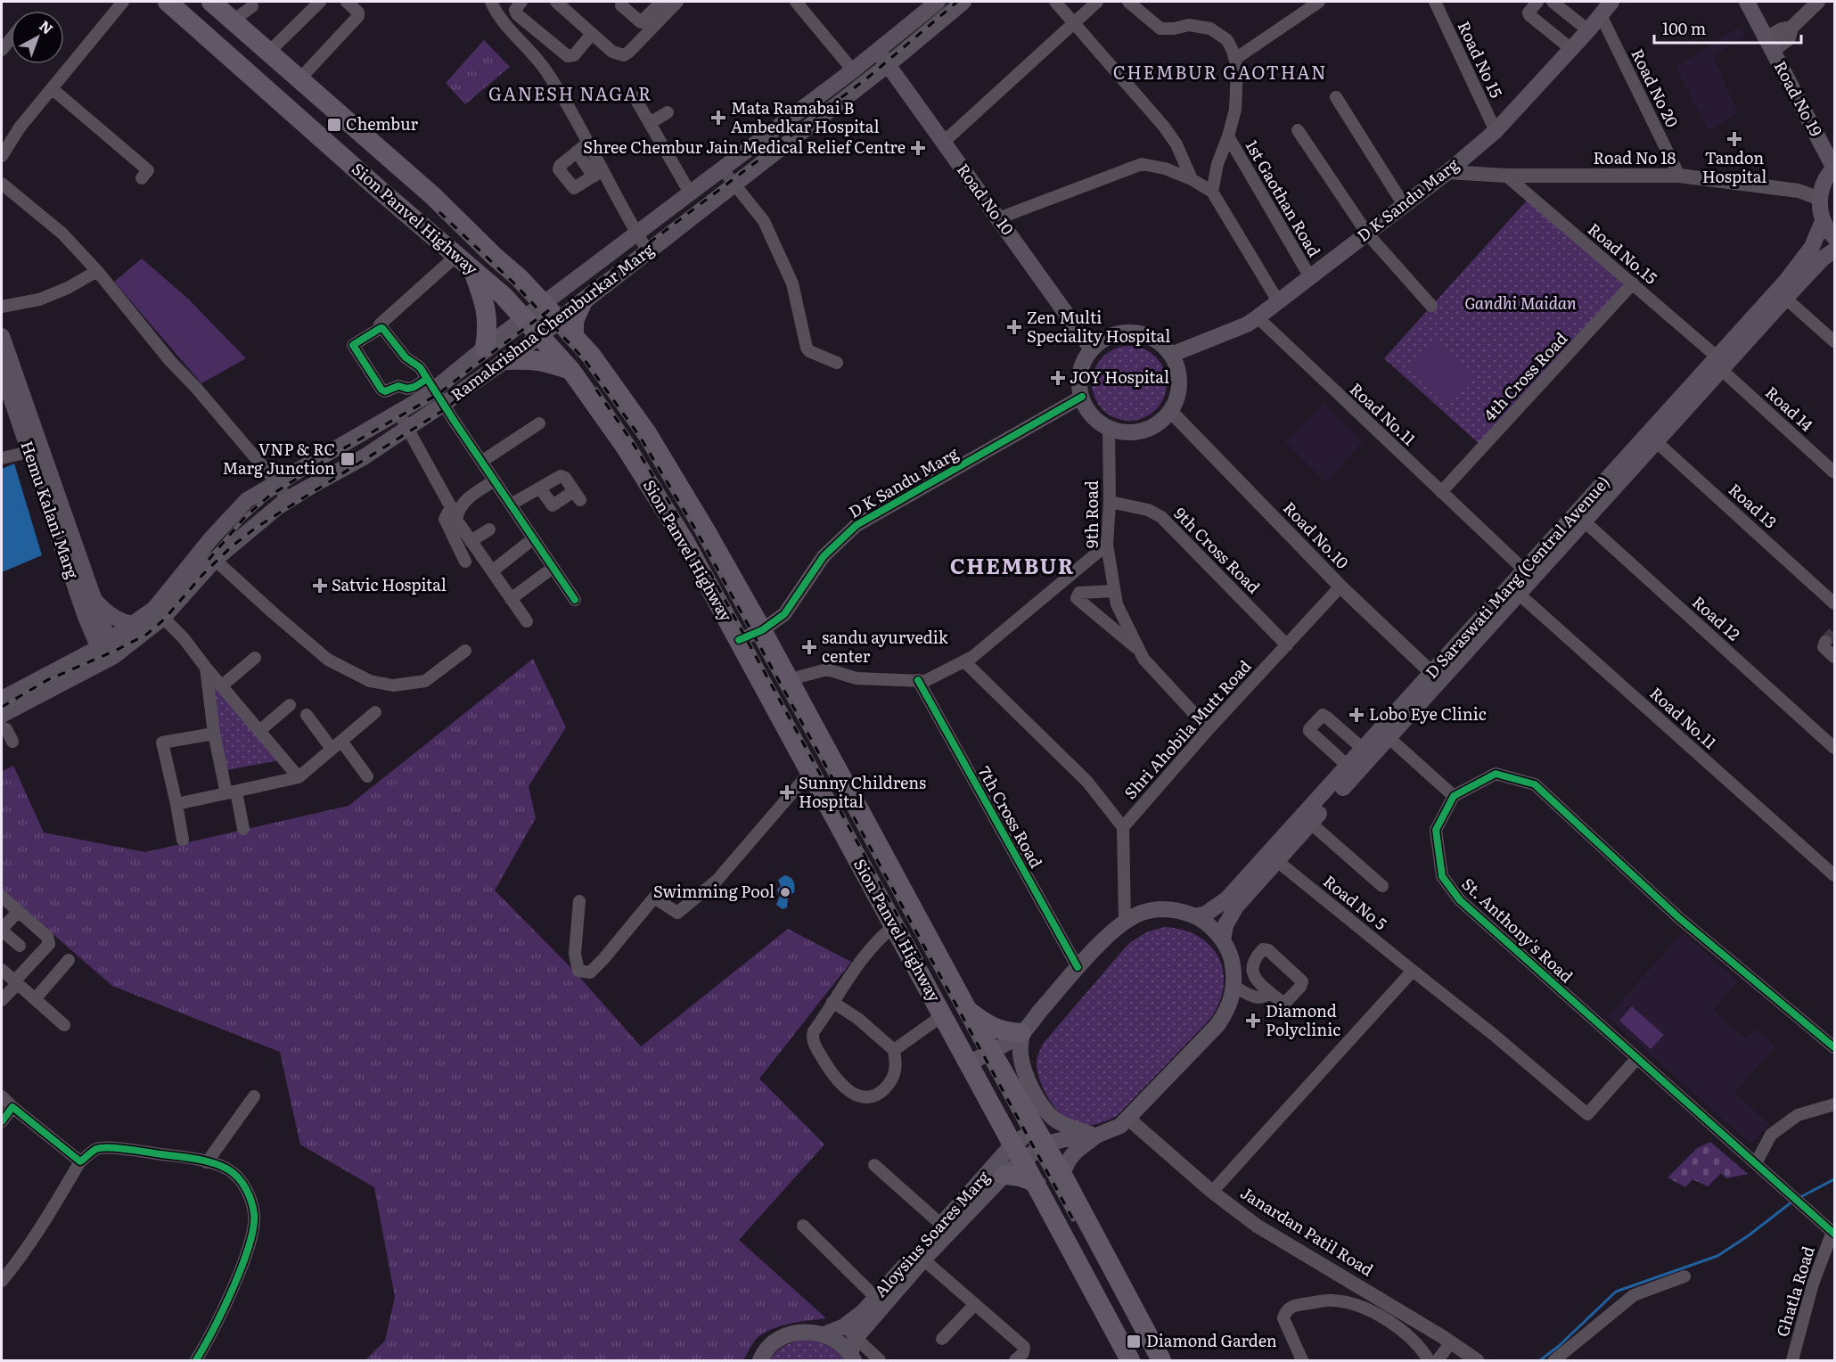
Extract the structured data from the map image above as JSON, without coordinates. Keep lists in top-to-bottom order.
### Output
{
  "streets": {
    "highway": ["Sion Panvel Highway"],
    "main road": [
      "Road No 19",
      "Road No 10",
      "D K Sandu Marg",
      "Ramakrishna Chemburkar Marg",
      "Hemu Kalani Marg",
      "D Saraswati Marg (Central Avenue)",
      "Aloysius Soares Marg"
    ],
    "street": [
      "Road No 15",
      "Road No 20",
      "Road No 18",
      "1st Gaothan Road",
      "Road No.15",
      "4th Cross Road",
      "Road 14",
      "Road No.11",
      "Road 13",
      "9th Road",
      "Road No.10",
      "9th Cross Road",
      "Road 12",
      "Shri Ahobila Mutt Road",
      "7th Cross Road",
      "Road No 5",
      "St. Anthony's Road",
      "Janardan Patil Road",
      "Ghatla Road"
    ]
  },
  "crossings": [
    ["Road No 15", "D K Sandu Marg"],
    ["Road No 20", "Road No 18"],
    ["Road No 20", "D K Sandu Marg"],
    ["Road No 18", "D K Sandu Marg"],
    ["Road No 18", "Road No.15"],
    ["1st Gaothan Road", "D K Sandu Marg"],
    ["Road No 10", "D K Sandu Marg"],
    ["Road No 10", "Ramakrishna Chemburkar Marg"],
    ["Road No 10", "9th Road"],
    ["Road No 10", "Road No.10"],
    ["D K Sandu Marg", "Sion Panvel Highway"],
    ["D K Sandu Marg", "Road No.11"],
    ["D K Sandu Marg", "9th Road"],
    ["D K Sandu Marg", "Road No.10"],
    ["Sion Panvel Highway", "Ramakrishna Chemburkar Marg"],
    ["Sion Panvel Highway", "Aloysius Soares Marg"],
    ["Road No.15", "4th Cross Road"],
    ["Road No.15", "Road 14"],
    ["Road No.15", "D Saraswati Marg (Central Avenue)"],
    ["Ramakrishna Chemburkar Marg", "Hemu Kalani Marg"],
    ["4th Cross Road", "Road No.11"],
    ["Road 14", "D Saraswati Marg (Central Avenue)"],
    ["Road No.11", "D Saraswati Marg (Central Avenue)"],
    ["Road 13", "D Saraswati Marg (Central Avenue)"],
    ["9th Road", "Road No.10"],
    ["9th Road", "9th Cross Road"],
    ["9th Road", "Shri Ahobila Mutt Road"],
    ["Road No.10", "D Saraswati Marg (Central Avenue)"],
    ["Road No.10", "Shri Ahobila Mutt Road"],
    ["9th Cross Road", "Shri Ahobila Mutt Road"],
    ["D Saraswati Marg (Central Avenue)", "Road 12"],
    ["D Saraswati Marg (Central Avenue)", "Road No 5"],
    ["Road No 5", "St. Anthony's Road"],
    ["St. Anthony's Road", "Ghatla Road"]
  ],
  "districts": ["CHEMBUR GAOTHAN", "GANESH NAGAR", "CHEMBUR"],
  "parks": ["Gandhi Maidan"],
  "places": {
    "health": [
      "Mata Ramabai B Ambedkar Hospital",
      "Tandon Hospital",
      "Shree Chembur Jain Medical Relief Centre",
      "Zen Multi Speciality Hospital",
      "JOY Hospital",
      "Satvic Hospital",
      "sandu ayurvedik center",
      "Lobo Eye Clinic",
      "Sunny Childrens Hospital",
      "Diamond Polyclinic"
    ],
    "transit": ["Chembur", "VNP & RC Marg Junction", "Diamond Garden"],
    "other": ["Swimming Pool"]
  },
  "scale_bar": "100 m",
  "north": "top right"
}
